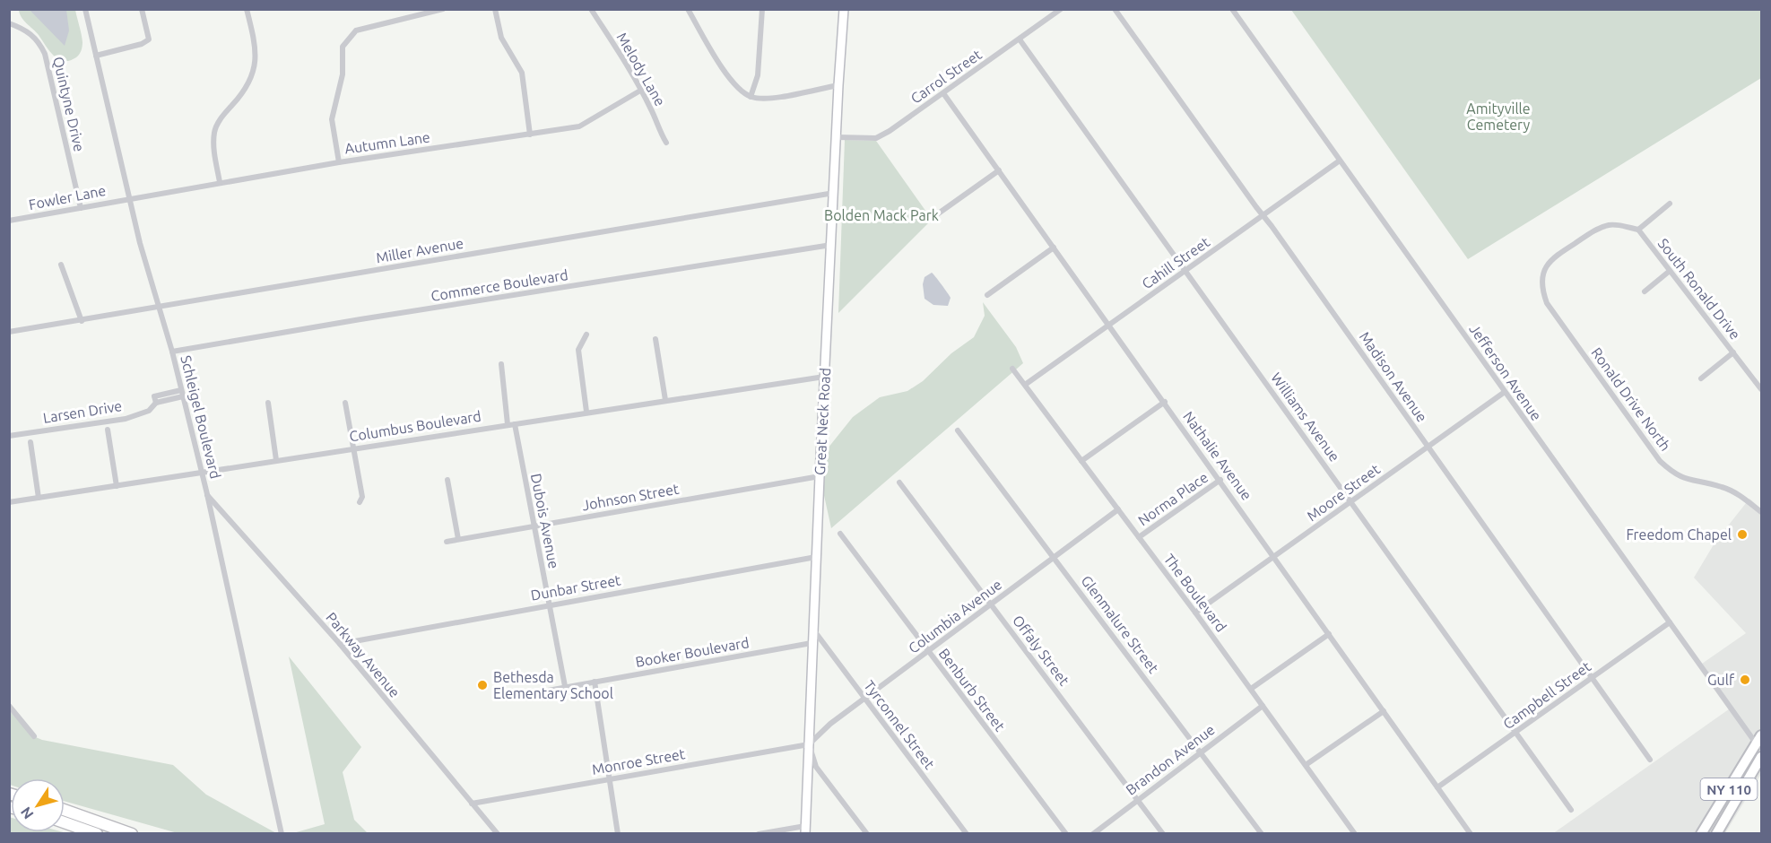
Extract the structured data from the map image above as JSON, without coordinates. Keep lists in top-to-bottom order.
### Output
{
  "streets": {
    "main road": ["Great Neck Road", "NY 110"],
    "street": [
      "Melody Lane",
      "Carrol Street",
      "Quintyne Drive",
      "Autumn Lane",
      "Fowler Lane",
      "Miller Avenue",
      "Cahill Street",
      "Commerce Boulevard",
      "South Ronald Drive",
      "Jefferson Avenue",
      "Madison Avenue",
      "Ronald Drive North",
      "Larsen Drive",
      "Schleigel Boulevard",
      "Williams Avenue",
      "Columbus Boulevard",
      "Nathalie Avenue",
      "Moore Street",
      "Johnson Street",
      "Norma Place",
      "Dubois Avenue",
      "Dunbar Street",
      "The Boulevard",
      "Columbia Avenue",
      "Glenmalure Street",
      "Offaly Street",
      "Booker Boulevard",
      "Parkway Avenue",
      "Benburb Street",
      "Campbell Street",
      "Tyrconnel Street",
      "Brandon Avenue",
      "Monroe Street"
    ]
  },
  "crossings": [
    ["Melody Lane", "Autumn Lane"],
    ["Carrol Street", "Williams Avenue"],
    ["Carrol Street", "Great Neck Road"],
    ["Carrol Street", "Nathalie Avenue"],
    ["Quintyne Drive", "Fowler Lane"],
    ["Autumn Lane", "Fowler Lane"],
    ["Autumn Lane", "Schleigel Boulevard"],
    ["Fowler Lane", "Schleigel Boulevard"],
    ["Miller Avenue", "Schleigel Boulevard"],
    ["Miller Avenue", "Great Neck Road"],
    ["Cahill Street", "Jefferson Avenue"],
    ["Cahill Street", "Madison Avenue"],
    ["Cahill Street", "Williams Avenue"],
    ["Cahill Street", "Nathalie Avenue"],
    ["Cahill Street", "The Boulevard"],
    ["Commerce Boulevard", "Schleigel Boulevard"],
    ["Commerce Boulevard", "Great Neck Road"],
    ["South Ronald Drive", "Ronald Drive North"],
    ["Jefferson Avenue", "Moore Street"],
    ["Jefferson Avenue", "Campbell Street"],
    ["Jefferson Avenue", "NY 110"],
    ["Madison Avenue", "Moore Street"],
    ["Madison Avenue", "Campbell Street"],
    ["Larsen Drive", "Schleigel Boulevard"],
    ["Schleigel Boulevard", "Columbus Boulevard"],
    ["Schleigel Boulevard", "Parkway Avenue"],
    ["Williams Avenue", "Moore Street"],
    ["Williams Avenue", "Campbell Street"],
    ["Great Neck Road", "Columbus Boulevard"],
    ["Great Neck Road", "Johnson Street"],
    ["Great Neck Road", "Dunbar Street"],
    ["Great Neck Road", "Columbia Avenue"],
    ["Great Neck Road", "Booker Boulevard"],
    ["Great Neck Road", "Tyrconnel Street"],
    ["Great Neck Road", "Monroe Street"],
    ["Columbus Boulevard", "Dubois Avenue"],
    ["Nathalie Avenue", "Moore Street"],
    ["Nathalie Avenue", "Norma Place"],
    ["Nathalie Avenue", "Campbell Street"],
    ["Moore Street", "The Boulevard"],
    ["Johnson Street", "Dubois Avenue"],
    ["Norma Place", "The Boulevard"],
    ["Dubois Avenue", "Dunbar Street"],
    ["Dubois Avenue", "Booker Boulevard"],
    ["Dunbar Street", "Parkway Avenue"],
    ["The Boulevard", "Columbia Avenue"],
    ["The Boulevard", "Brandon Avenue"],
    ["Columbia Avenue", "Glenmalure Street"],
    ["Columbia Avenue", "Offaly Street"],
    ["Columbia Avenue", "Benburb Street"],
    ["Columbia Avenue", "Tyrconnel Street"],
    ["Columbia Avenue", "Monroe Street"],
    ["Glenmalure Street", "Brandon Avenue"],
    ["Offaly Street", "Brandon Avenue"],
    ["Parkway Avenue", "Monroe Street"]
  ],
  "parks": ["Amityville Cemetery", "Bolden Mack Park"],
  "places": ["Freedom Chapel", "Gulf", "Bethesda Elementary School"],
  "north": "bottom left"
}
